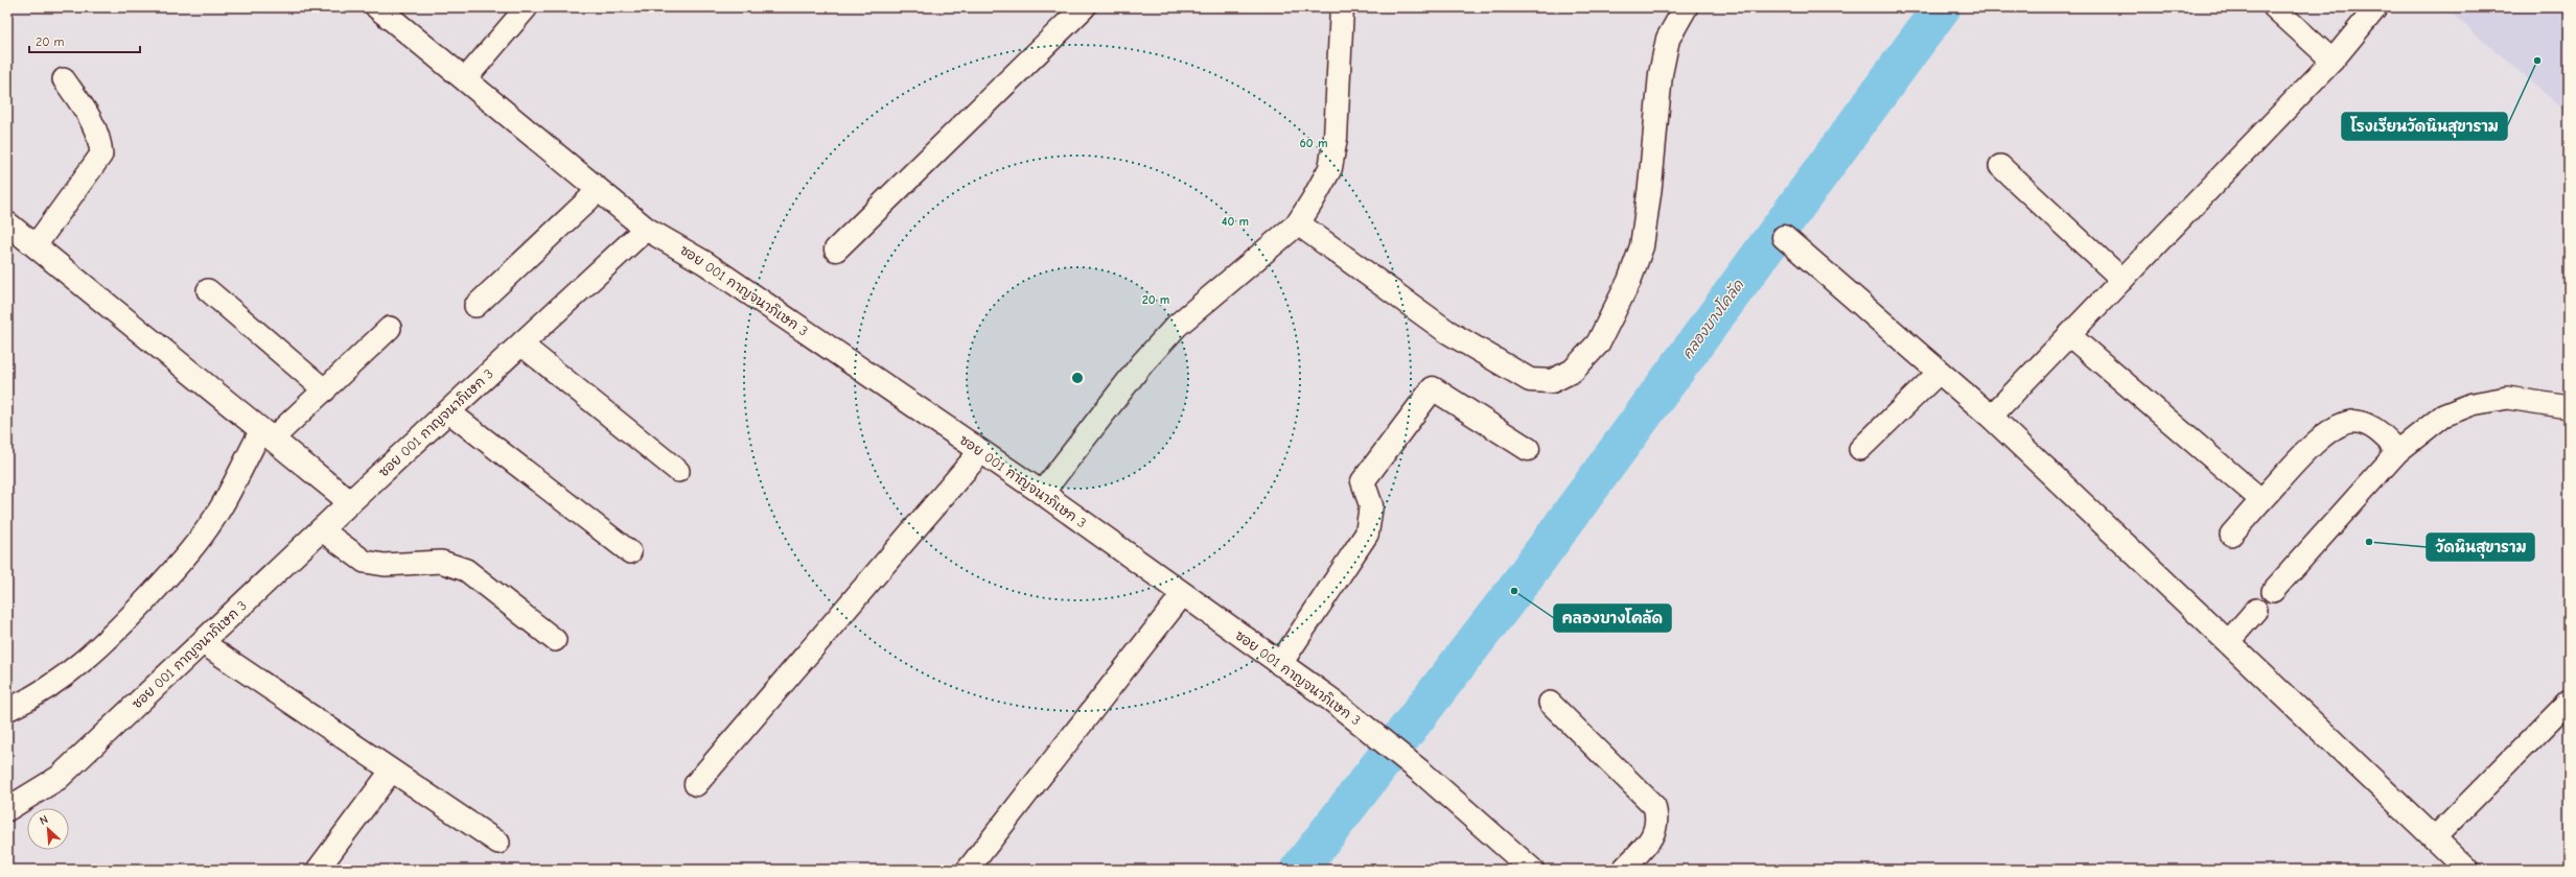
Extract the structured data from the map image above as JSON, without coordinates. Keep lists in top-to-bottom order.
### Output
{
  "streets": {
    "street": ["ซอย 001 กาญจนาภิเษก 3"]
  },
  "water": ["คลองบางโคลัด"],
  "places": ["โรงเรียนวัดนินสุขาราม", "วัดนินสุขาราม", "คลองบางโคลัด"],
  "scale_bar": "20 m",
  "north": "top left",
  "rings": ["60 m", "40 m", "20 m"]
}
